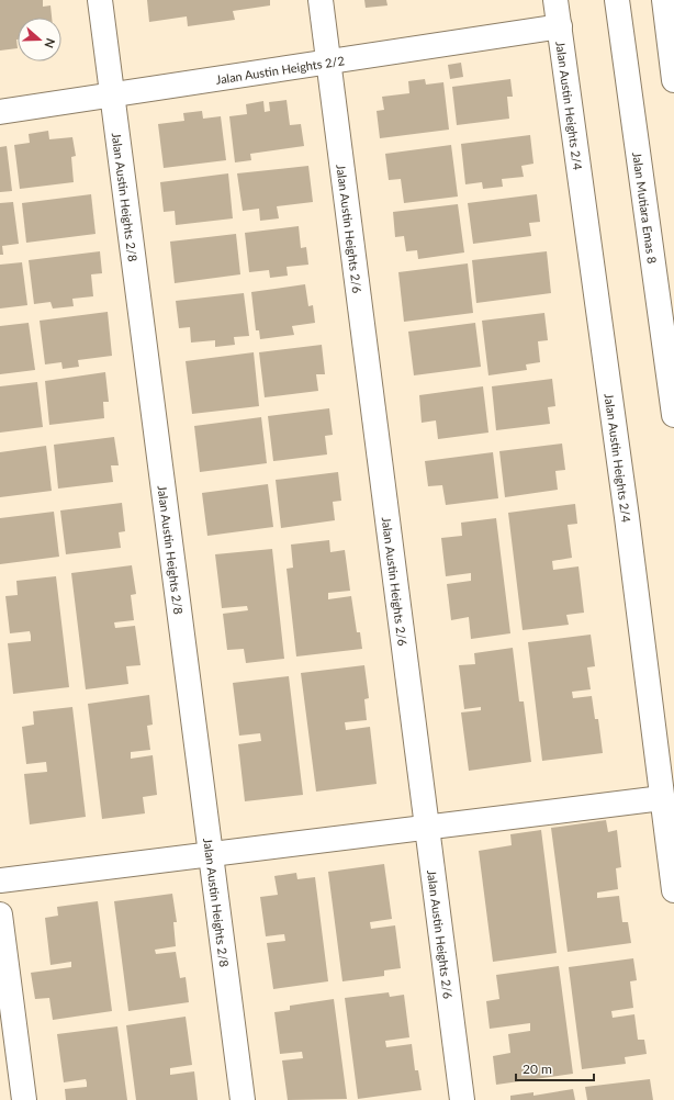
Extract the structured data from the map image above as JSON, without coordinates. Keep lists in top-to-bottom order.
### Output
{
  "streets": {
    "street": [
      "Jalan Austin Heights 2/2",
      "Jalan Austin Heights 2/4",
      "Jalan Austin Heights 2/8",
      "Jalan Mutiara Emas 8",
      "Jalan Austin Heights 2/6"
    ]
  },
  "crossings": [
    ["Jalan Austin Heights 2/2", "Jalan Austin Heights 2/4"],
    ["Jalan Austin Heights 2/2", "Jalan Austin Heights 2/8"],
    ["Jalan Austin Heights 2/2", "Jalan Austin Heights 2/6"]
  ],
  "scale_bar": "20 m",
  "north": "right"
}
